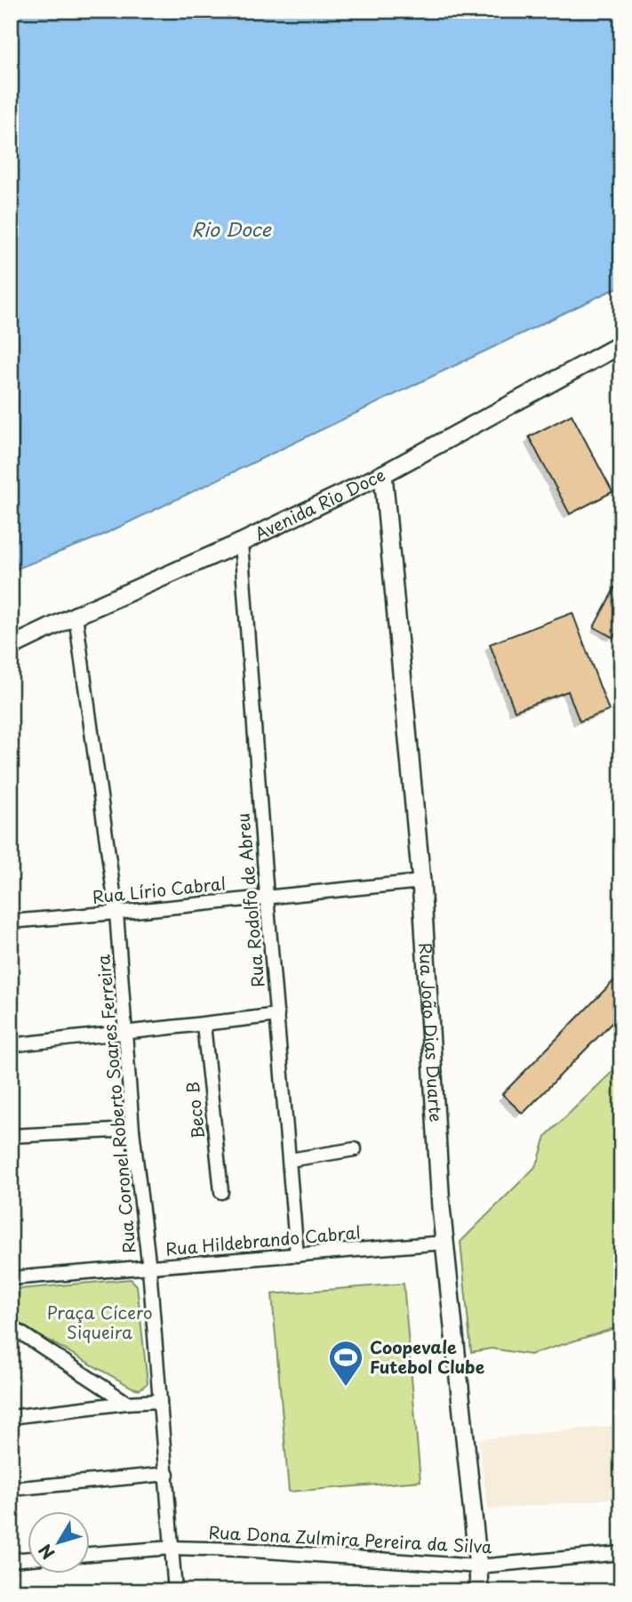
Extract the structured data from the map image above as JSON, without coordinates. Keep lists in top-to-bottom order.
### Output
{
  "streets": {
    "street": [
      "Avenida Rio Doce",
      "Rua Lírio Cabral",
      "Rua Rodolfo de Abreu",
      "Rua João Dias Duarte",
      "Rua Coronel Roberto Soares Ferreira",
      "Beco B",
      "Rua Hildebrando Cabral",
      "Rua Dona Zulmira Pereira da Silva"
    ]
  },
  "crossings": [
    ["Avenida Rio Doce", "Rua Rodolfo de Abreu"],
    ["Avenida Rio Doce", "Rua João Dias Duarte"],
    ["Avenida Rio Doce", "Rua Coronel Roberto Soares Ferreira"],
    ["Rua Lírio Cabral", "Rua Rodolfo de Abreu"],
    ["Rua Lírio Cabral", "Rua João Dias Duarte"],
    ["Rua Lírio Cabral", "Rua Coronel Roberto Soares Ferreira"],
    ["Rua Rodolfo de Abreu", "Rua Hildebrando Cabral"],
    ["Rua João Dias Duarte", "Rua Hildebrando Cabral"],
    ["Rua João Dias Duarte", "Rua Dona Zulmira Pereira da Silva"],
    ["Rua Coronel Roberto Soares Ferreira", "Rua Hildebrando Cabral"],
    ["Rua Coronel Roberto Soares Ferreira", "Rua Dona Zulmira Pereira da Silva"]
  ],
  "water": ["Rio Doce"],
  "parks": ["Praça Cícero Siqueira"],
  "places": {
    "sports": ["Coopevale Futebol Clube"]
  },
  "north": "bottom left"
}
